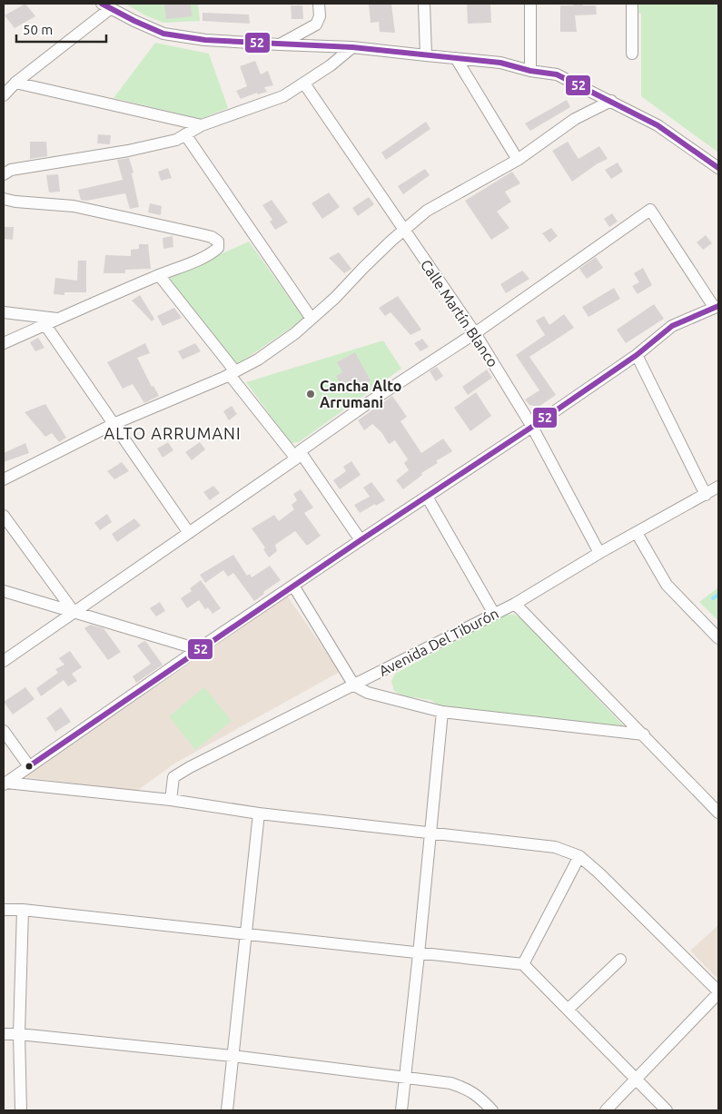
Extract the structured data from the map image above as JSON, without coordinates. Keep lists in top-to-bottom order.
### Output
{
  "streets": {
    "street": ["Calle Martín Blanco", "Avenida Del Tiburón"]
  },
  "crossings": [
    ["Calle Martín Blanco", "Avenida Del Tiburón"]
  ],
  "districts": ["ALTO ARRUMANI"],
  "places": ["Cancha Alto Arrumani"],
  "lines": ["transit line 52"],
  "scale_bar": "50 m"
}
